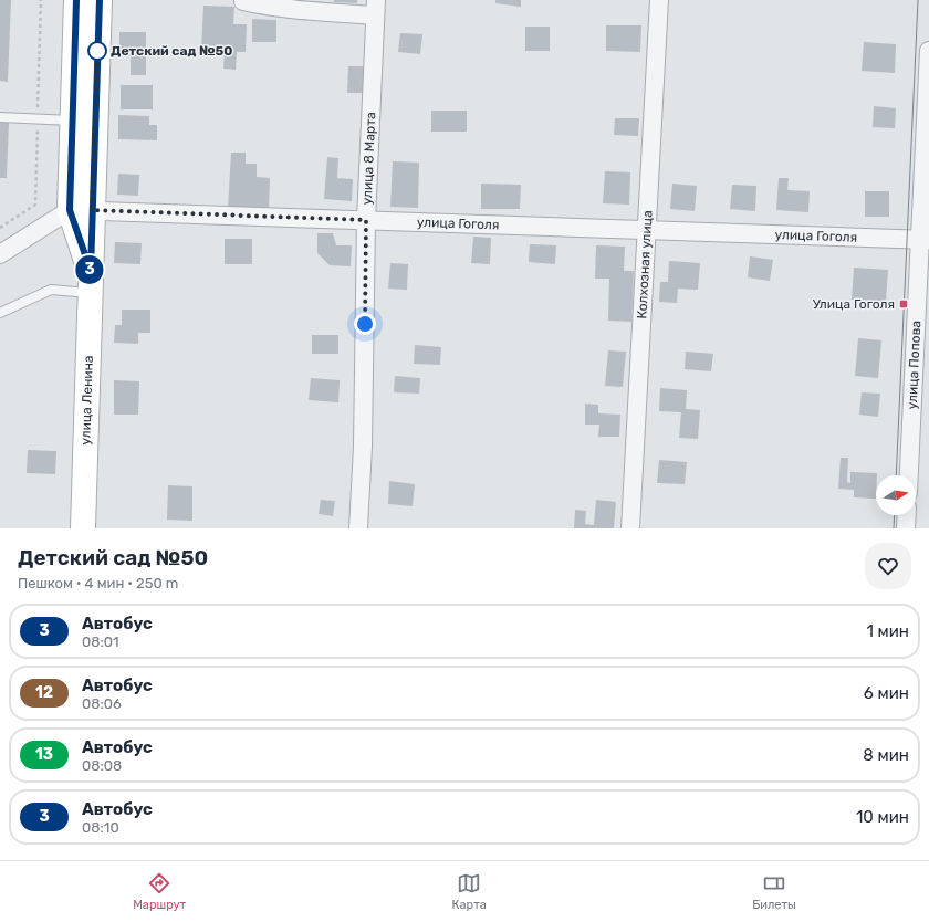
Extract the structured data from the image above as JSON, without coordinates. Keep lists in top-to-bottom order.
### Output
{
  "streets": {
    "main road": ["улица Ленина"],
    "street": [
      "улица 8 Марта",
      "улица Гоголя",
      "Колхозная улица",
      "улица Попова"
    ]
  },
  "crossings": [
    ["улица 8 Марта", "улица Гоголя"],
    ["улица Гоголя", "Колхозная улица"],
    ["улица Гоголя", "улица Попова"],
    ["улица Гоголя", "улица Ленина"]
  ],
  "places": {
    "other": ["Детский сад №50"],
    "transit": ["Улица Гоголя"]
  },
  "lines": ["bus line 3"],
  "north": "right",
  "page": {
    "on_map": "3",
    "heading": ["Детский сад №50", "Пешком · 4 мин · 250 m"],
    "list": [
      {
        "mark": "3",
        "name": "Автобус",
        "note": "08:01",
        "value": "1 мин"
      },
      {
        "mark": "12",
        "name": "Автобус",
        "note": "08:06",
        "value": "6 мин"
      },
      {
        "mark": "13",
        "name": "Автобус",
        "note": "08:08",
        "value": "8 мин"
      },
      {
        "mark": "3",
        "name": "Автобус",
        "note": "08:10",
        "value": "10 мин"
      }
    ],
    "tabs": ["Маршрут", "Карта", "Билеты"]
  }
}
